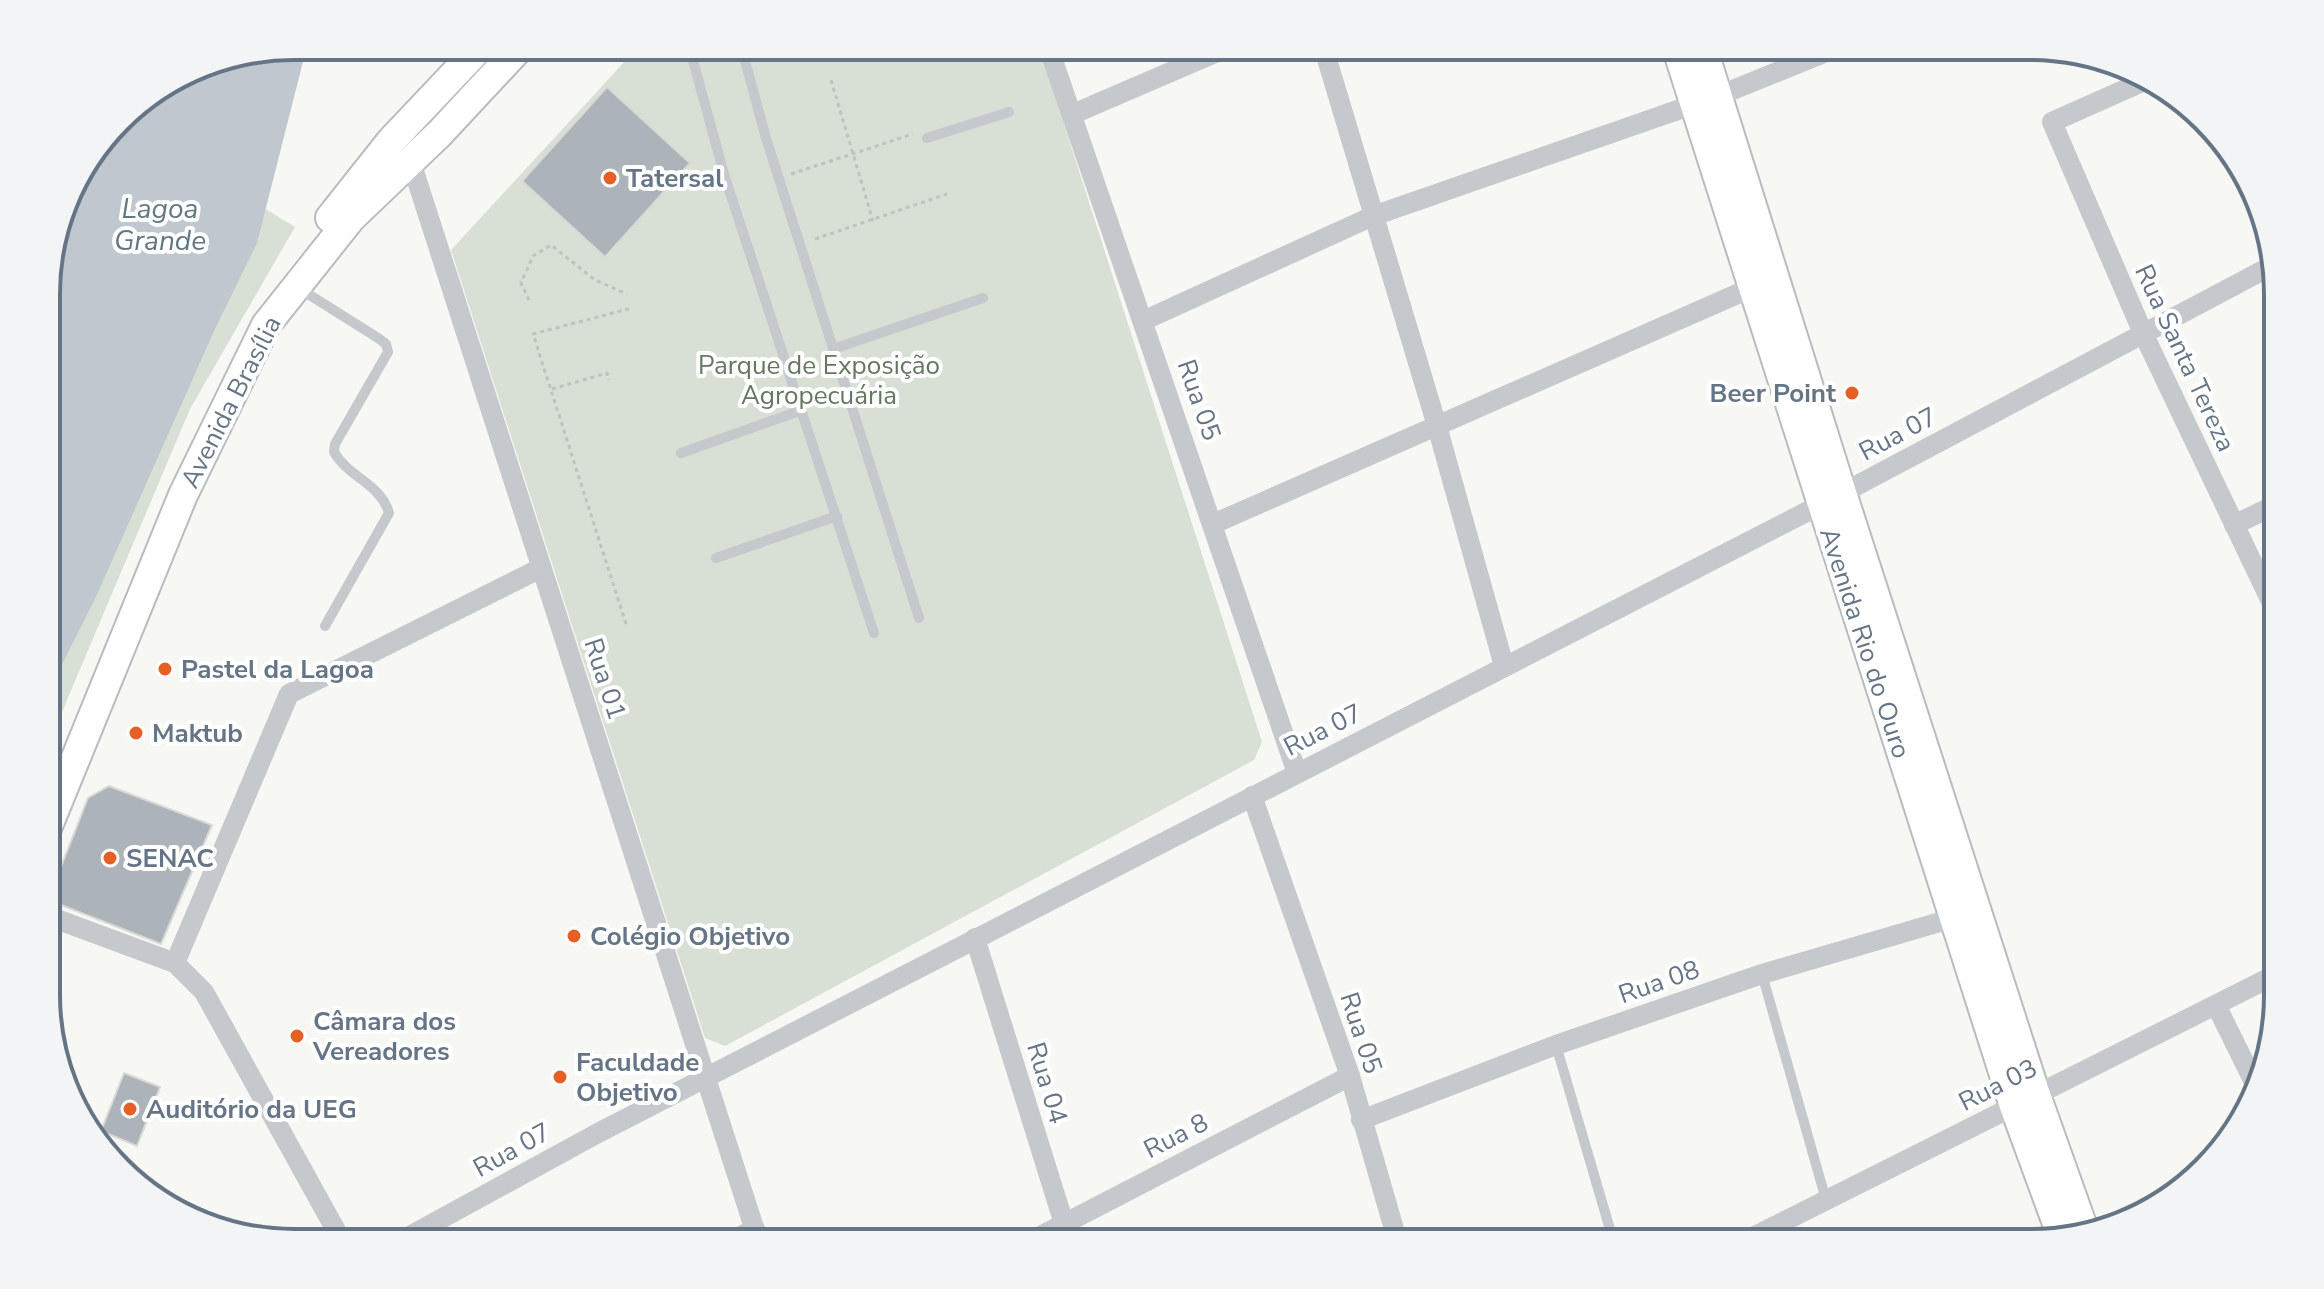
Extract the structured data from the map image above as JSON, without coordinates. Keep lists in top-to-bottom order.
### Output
{
  "streets": {
    "main road": ["Avenida Brasília", "Avenida Rio do Ouro"],
    "street": [
      "Rua Santa Tereza",
      "Rua 05",
      "Rua 07",
      "Rua 01",
      "Rua 08",
      "Rua 04",
      "Rua 03",
      "Rua 8"
    ]
  },
  "crossings": [
    ["Rua Santa Tereza", "Rua 07"],
    ["Rua 05", "Rua 07"],
    ["Rua 05", "Rua 08"],
    ["Rua 05", "Rua 8"],
    ["Avenida Brasília", "Rua 01"],
    ["Rua 07", "Avenida Rio do Ouro"],
    ["Rua 07", "Rua 01"],
    ["Rua 07", "Rua 04"],
    ["Avenida Rio do Ouro", "Rua 08"],
    ["Avenida Rio do Ouro", "Rua 03"]
  ],
  "water": ["Lagoa Grande"],
  "parks": ["Parque de Exposição Agropecuária"],
  "places": [
    "Tatersal",
    "Beer Point",
    "Pastel da Lagoa",
    "Maktub",
    "SENAC",
    "Colégio Objetivo",
    "Câmara dos Vereadores",
    "Faculdade Objetivo",
    "Auditório da UEG"
  ]
}
